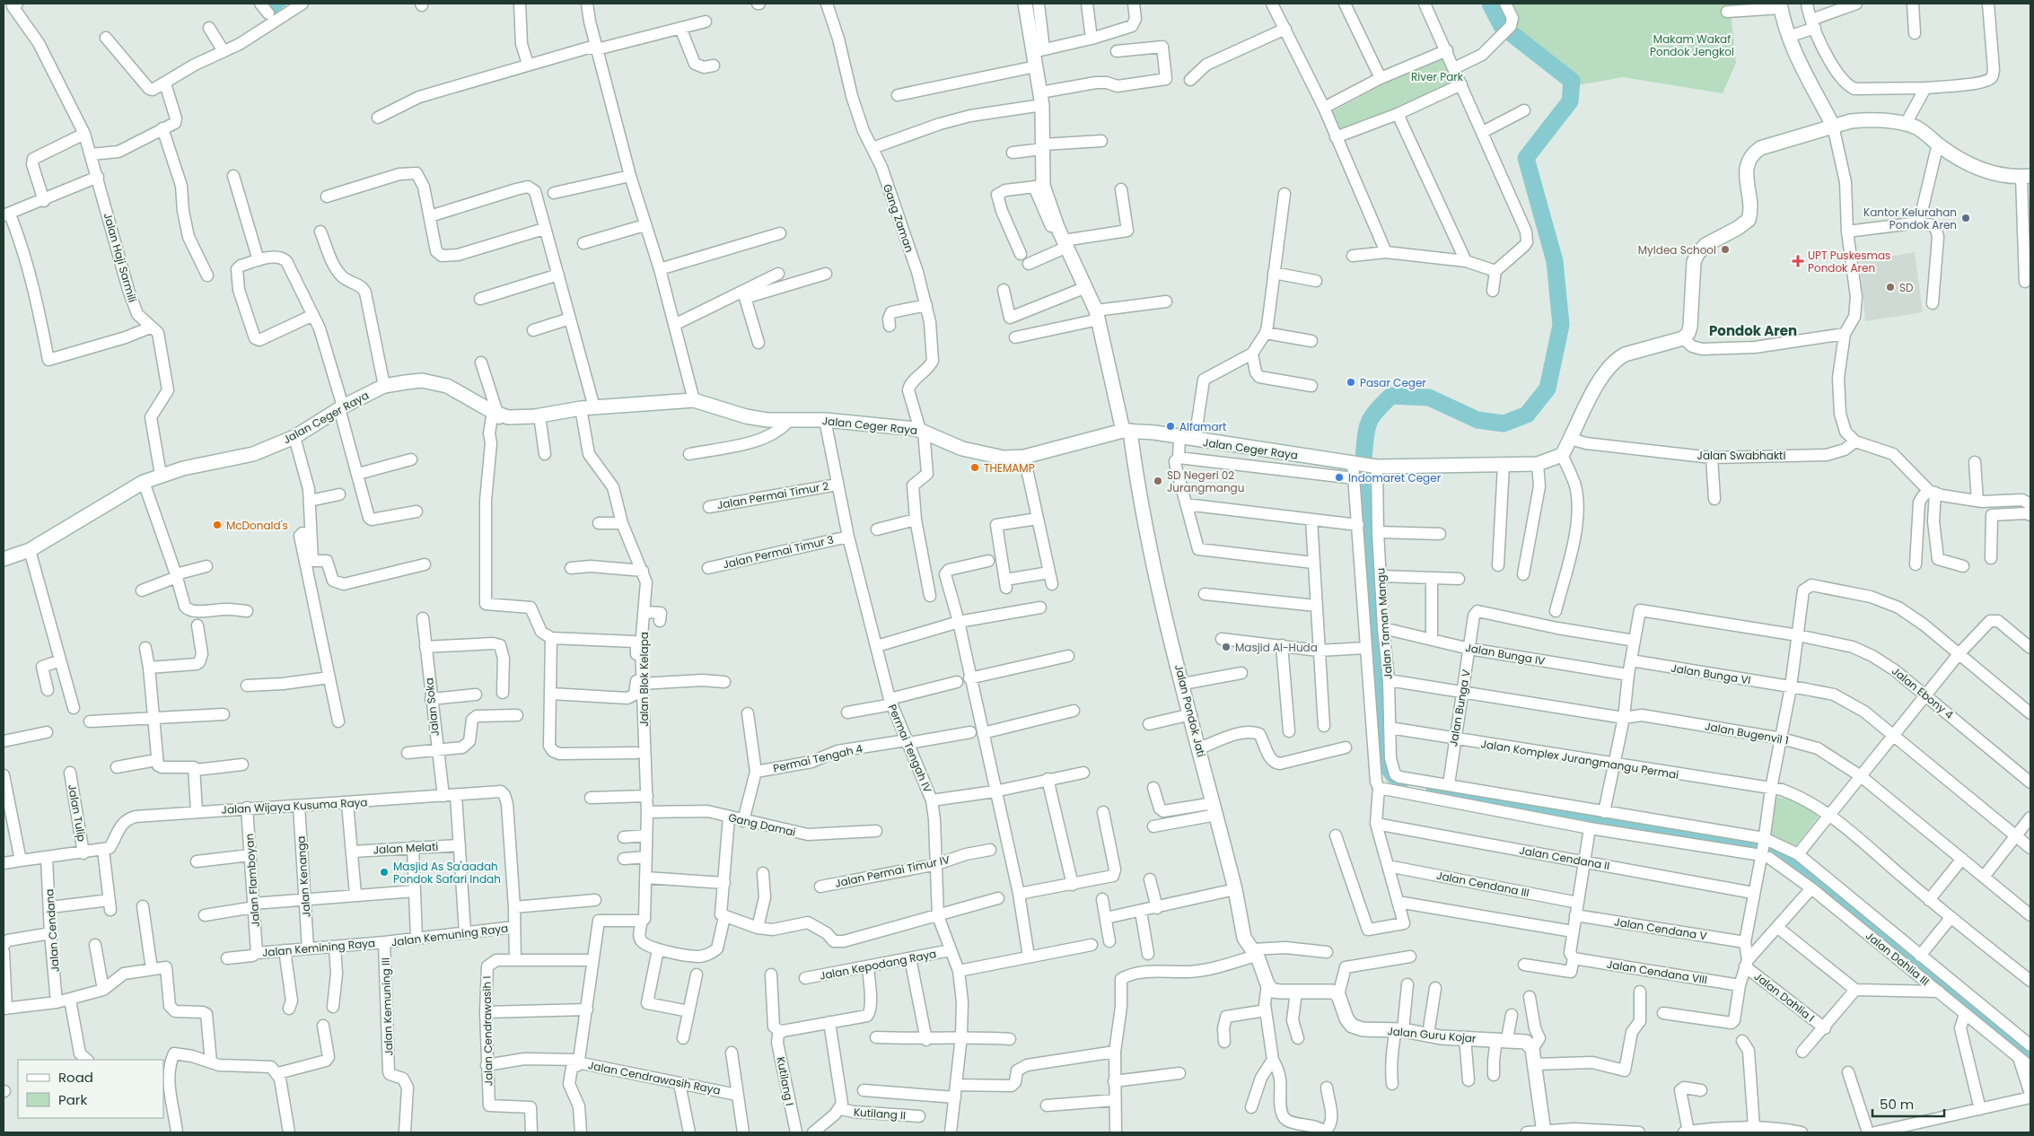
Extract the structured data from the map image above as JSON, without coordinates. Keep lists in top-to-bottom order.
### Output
{
  "streets": {
    "main road": ["Jalan Ceger Raya", "Jalan Pondok Jati", "Jalan Guru Kojar"],
    "street": [
      "Gang Zaman",
      "Jalan Haji Sarmili",
      "Jalan Swabhakti",
      "Jalan Permai Timur 2",
      "Jalan Permai Timur 3",
      "Jalan Taman Mangu",
      "Jalan Bunga IV",
      "Jalan Bunga VI",
      "Jalan Blok Kelapa",
      "Jalan Ebony 4",
      "Jalan Soka",
      "Jalan Bunga V",
      "Jalan Bugenvil 1",
      "Permai Tengah IV",
      "Permai Tengah 4",
      "Jalan Komplex Jurangmangu Permai",
      "Jalan Wijaya Kusuma Raya",
      "Jalan Tulip",
      "Gang Damai",
      "Jalan Melati",
      "Jalan Cendana II",
      "Jalan Permai Timur IV",
      "Jalan Kenanga",
      "Jalan Flamboyan",
      "Jalan Cendana III",
      "Jalan Cendana V",
      "Jalan Cendana",
      "Jalan Kemuning Raya",
      "Jalan Kemining Raya",
      "Jalan Dahlia III",
      "Jalan Kepodang Raya",
      "Jalan Cendana VIII",
      "Jalan Dahlia I",
      "Jalan Kemuning III",
      "Jalan Cendrawasih I",
      "Jalan Cendrawasih Raya",
      "Kutilang I",
      "Kutilang II"
    ]
  },
  "crossings": [
    ["Gang Zaman", "Jalan Ceger Raya"],
    ["Jalan Haji Sarmili", "Jalan Ceger Raya"],
    ["Jalan Ceger Raya", "Jalan Taman Mangu"],
    ["Jalan Ceger Raya", "Jalan Blok Kelapa"],
    ["Jalan Ceger Raya", "Jalan Pondok Jati"],
    ["Jalan Ceger Raya", "Permai Tengah IV"],
    ["Jalan Permai Timur 2", "Permai Tengah IV"],
    ["Jalan Permai Timur 3", "Permai Tengah IV"],
    ["Jalan Taman Mangu", "Jalan Bunga IV"],
    ["Jalan Taman Mangu", "Jalan Bunga V"],
    ["Jalan Taman Mangu", "Jalan Komplex Jurangmangu Permai"],
    ["Jalan Bunga IV", "Jalan Bunga V"],
    ["Jalan Blok Kelapa", "Gang Damai"],
    ["Jalan Blok Kelapa", "Jalan Cendrawasih Raya"],
    ["Jalan Ebony 4", "Jalan Bunga V"],
    ["Jalan Soka", "Jalan Wijaya Kusuma Raya"],
    ["Jalan Bunga V", "Jalan Komplex Jurangmangu Permai"],
    ["Permai Tengah IV", "Permai Tengah 4"],
    ["Permai Tengah IV", "Jalan Permai Timur IV"],
    ["Permai Tengah IV", "Jalan Kepodang Raya"],
    ["Jalan Wijaya Kusuma Raya", "Jalan Kenanga"],
    ["Jalan Wijaya Kusuma Raya", "Jalan Flamboyan"],
    ["Jalan Wijaya Kusuma Raya", "Jalan Kemuning Raya"],
    ["Jalan Wijaya Kusuma Raya", "Jalan Cendrawasih I"],
    ["Jalan Kenanga", "Jalan Kemining Raya"],
    ["Jalan Flamboyan", "Jalan Kemining Raya"],
    ["Jalan Kemuning Raya", "Jalan Kemining Raya"],
    ["Jalan Kemuning Raya", "Jalan Kemuning III"],
    ["Jalan Kemining Raya", "Jalan Kemuning III"],
    ["Jalan Cendrawasih I", "Jalan Cendrawasih Raya"]
  ],
  "districts": ["Pondok Aren"],
  "parks": ["Makam Wakaf Pondok Jengkol", "River Park"],
  "places": {
    "other": [
      "Kantor Kelurahan Pondok Aren",
      "MyIdea School",
      "SD",
      "Pasar Ceger",
      "Alfamart",
      "THEMAMP",
      "Indomaret Ceger",
      "SD Negeri 02 Jurangmangu",
      "McDonald's",
      "Masjid Al-Huda",
      "Masjid As Sa'aadah Pondok Safari Indah"
    ],
    "health": ["UPT Puskesmas Pondok Aren"]
  },
  "legend": ["Road", "Park"],
  "scale_bar": "50 m"
}
